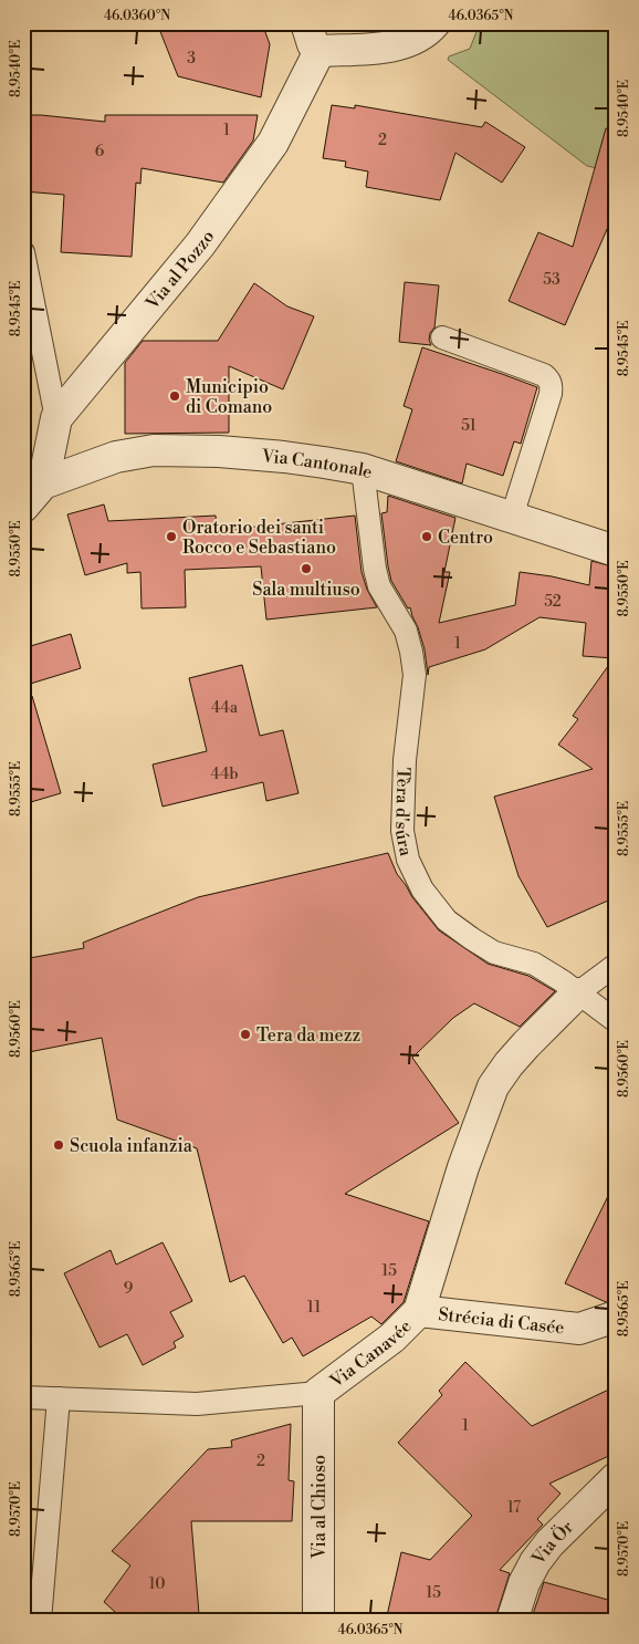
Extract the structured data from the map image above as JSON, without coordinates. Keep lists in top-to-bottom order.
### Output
{
  "streets": {
    "street": [
      "Via al Pozzo",
      "Via Cantonale",
      "Strécia di Casée",
      "Via Canavée",
      "Via al Chioso",
      "Via Ör"
    ],
    "lane": ["Tèra d'súra"]
  },
  "crossings": [
    ["Via al Pozzo", "Via Cantonale"],
    ["Via Cantonale", "Tèra d'súra"],
    ["Tèra d'súra", "Via Canavée"],
    ["Strécia di Casée", "Via Canavée"],
    ["Via Canavée", "Via al Chioso"]
  ],
  "places": [
    "Municipio di Comano",
    "Oratorio dei santi Rocco e Sebastiano",
    "Centro",
    "Sala multiuso",
    "Tera da mezz",
    "Scuola infanzia"
  ],
  "house_numbers": [
    "3",
    "1",
    "2",
    "6",
    "53",
    "51",
    "52",
    "1",
    "44a",
    "44b",
    "15",
    "9",
    "11",
    "1",
    "2",
    "17",
    "10",
    "15"
  ],
  "coordinates": [
    "46.0360°N",
    "46.0365°N",
    "8.9540°E",
    "8.9545°E",
    "8.9550°E",
    "8.9555°E",
    "8.9560°E",
    "8.9565°E",
    "8.9570°E"
  ]
}
